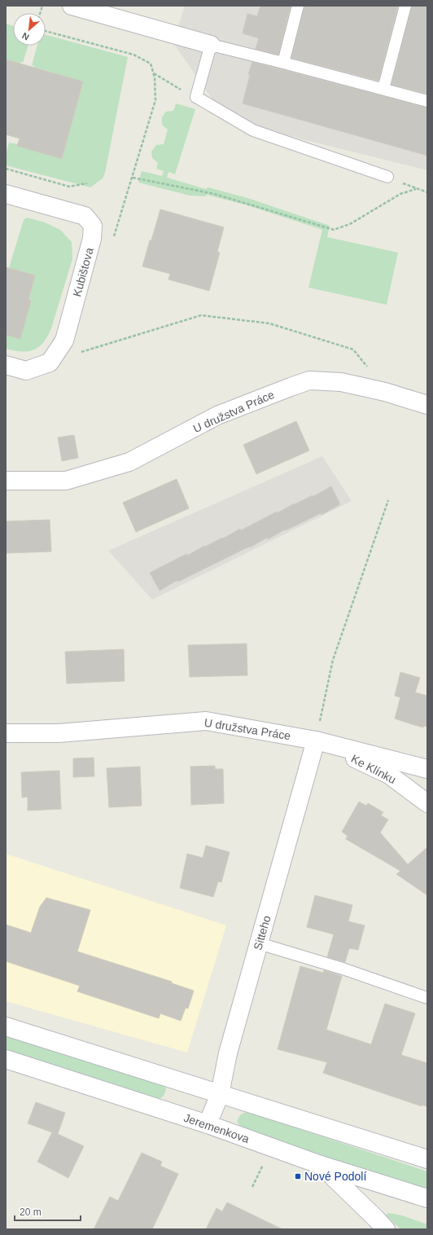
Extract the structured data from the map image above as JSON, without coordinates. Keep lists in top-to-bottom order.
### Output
{
  "streets": {
    "street": [
      "Kubištova",
      "U družstva Práce",
      "Ke Klínku",
      "Sitteho",
      "Jeremenkova"
    ]
  },
  "crossings": [
    ["U družstva Práce", "Ke Klínku"],
    ["U družstva Práce", "Sitteho"],
    ["Ke Klínku", "Sitteho"],
    ["Sitteho", "Jeremenkova"]
  ],
  "places": {
    "transit": ["Nové Podolí"]
  },
  "scale_bar": "20 m",
  "north": "bottom left"
}
